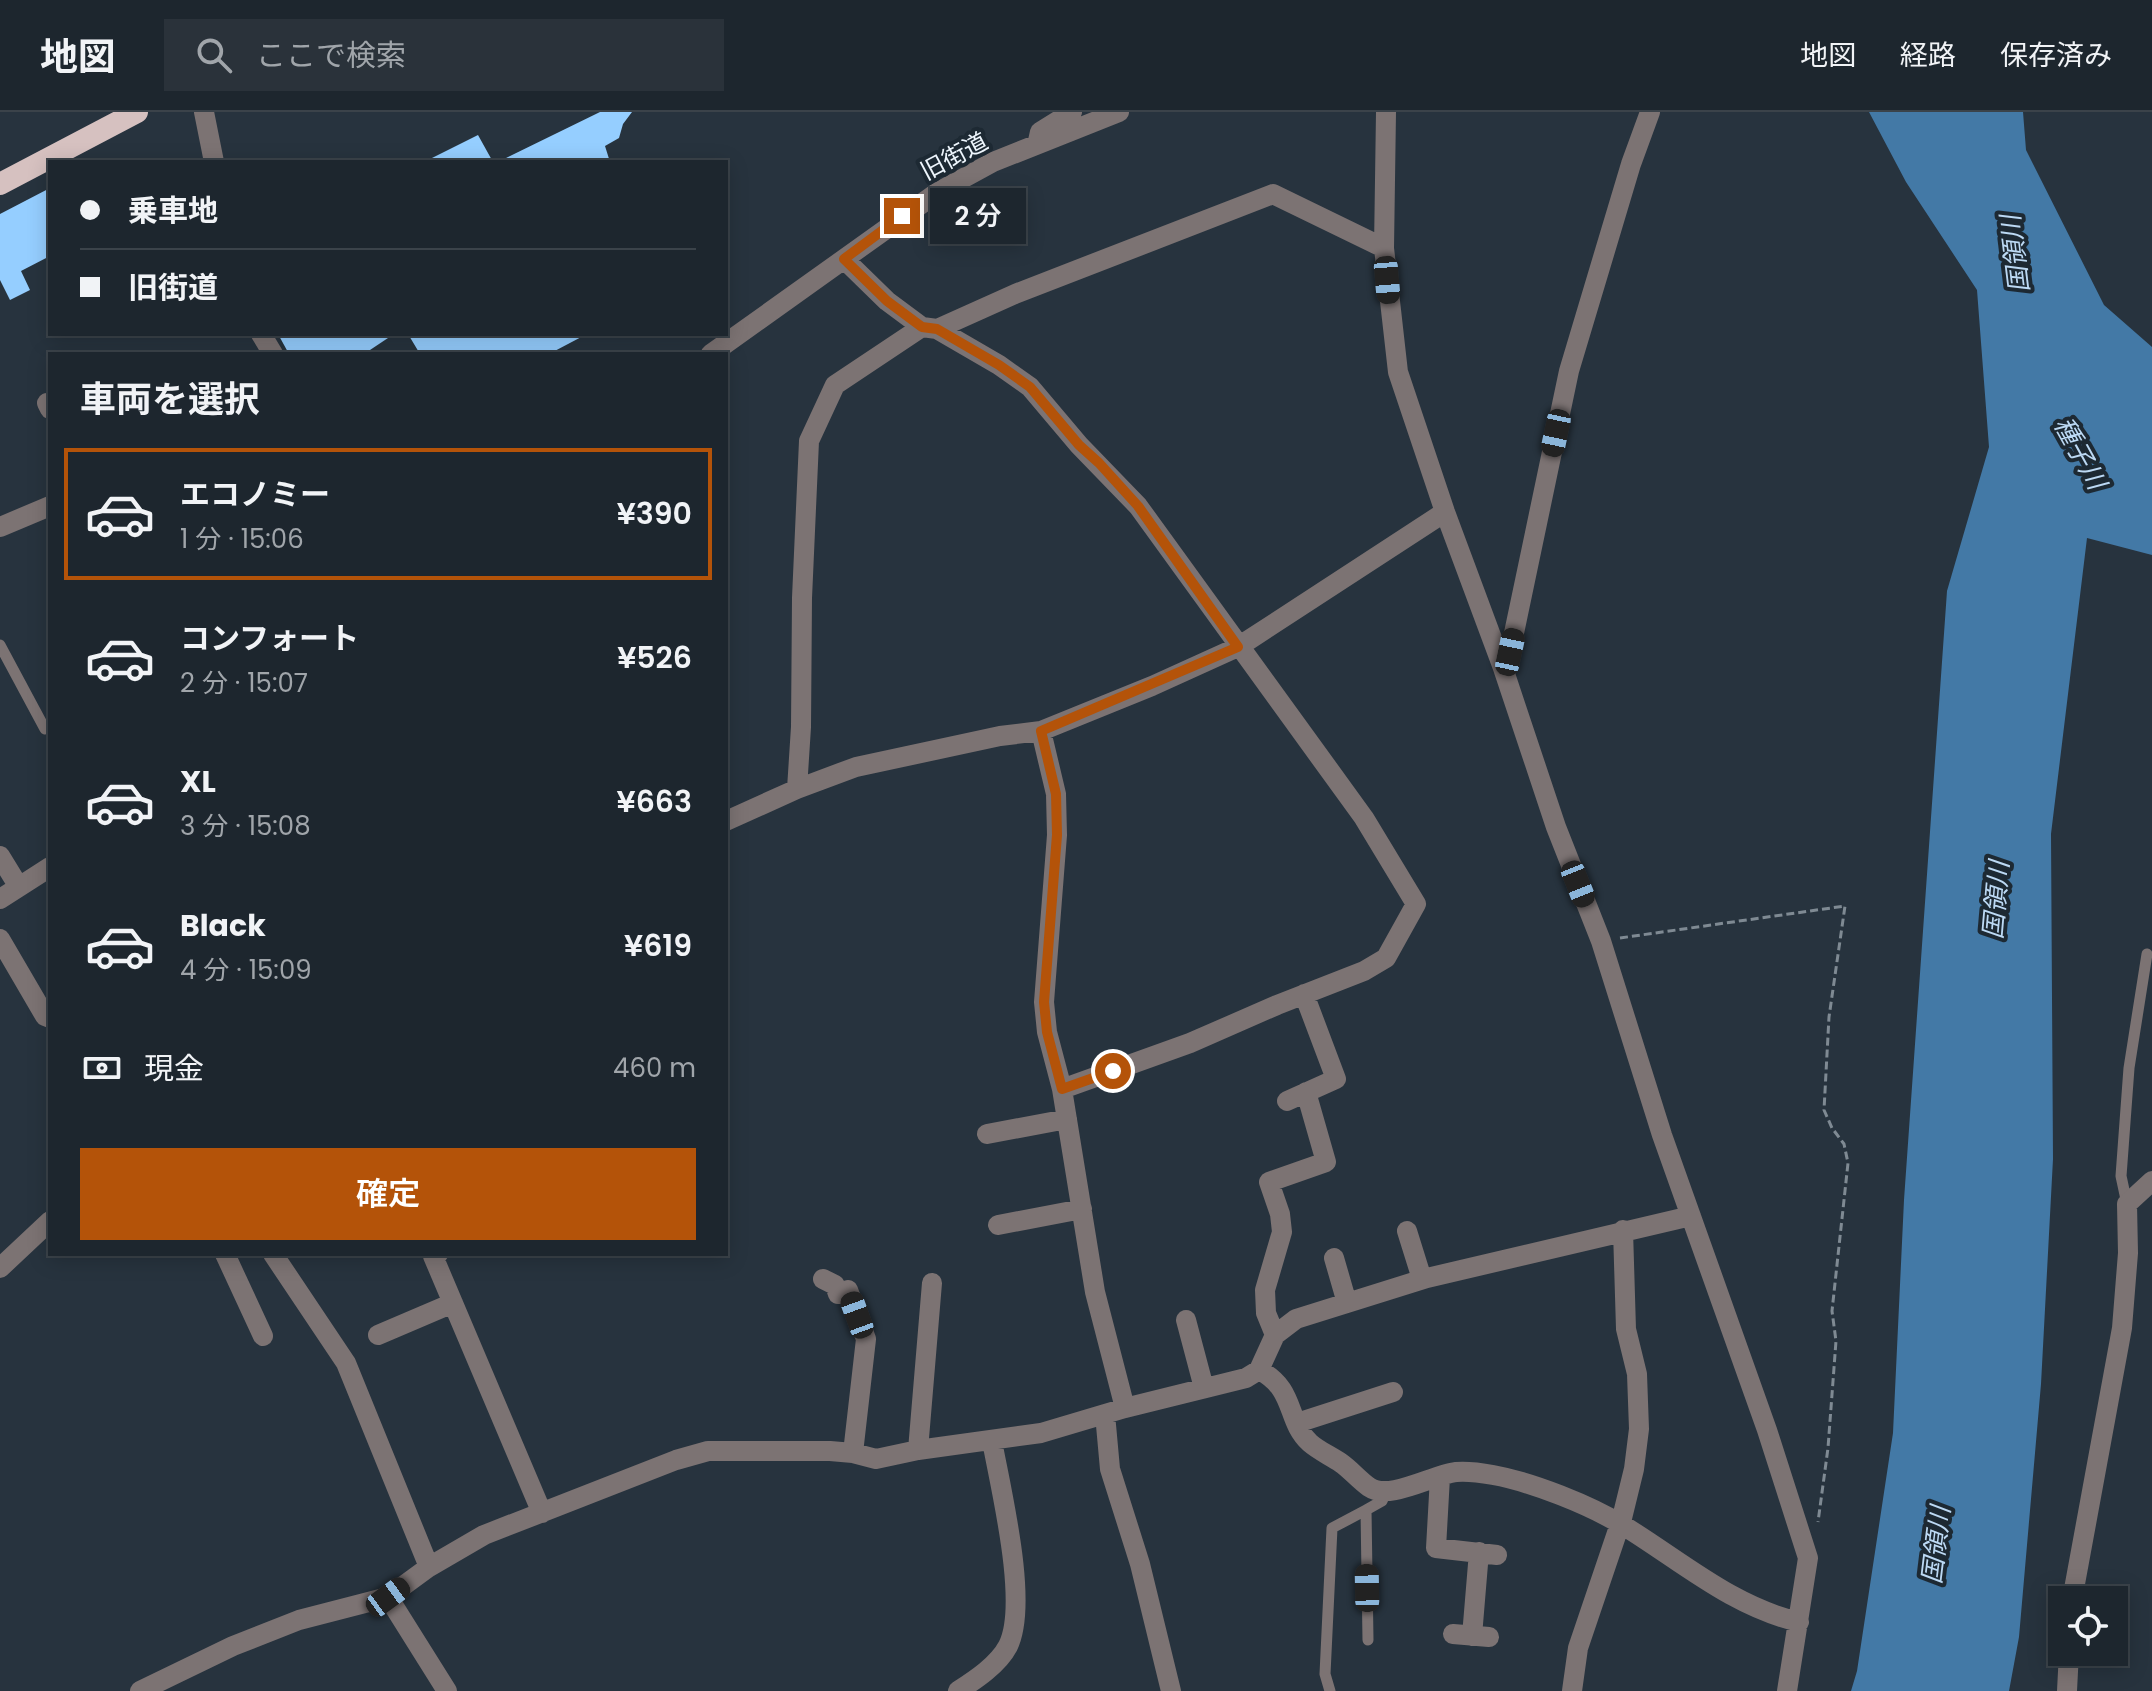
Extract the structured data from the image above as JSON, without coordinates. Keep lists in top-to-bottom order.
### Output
{
  "streets": {
    "street": ["旧街道"]
  },
  "water": ["国領川", "種子川"],
  "page": {
    "header": "地図",
    "search": "ここで検索",
    "nav": ["地図", "経路", "保存済み"],
    "banner": ["乗車地", "旧街道"],
    "bubble": "2 分",
    "heading": "車両を選択",
    "list": [
      {
        "name": "エコノミー",
        "note": "1 分 · 15:06",
        "value": "¥390"
      },
      {
        "name": "コンフォート",
        "note": "2 分 · 15:07",
        "value": "¥526"
      },
      {
        "name": "XL",
        "note": "3 分 · 15:08",
        "value": "¥663"
      },
      {
        "name": "Black",
        "note": "4 分 · 15:09",
        "value": "¥619"
      }
    ],
    "pay": ["現金", "460 m"],
    "buttons": "確定"
  }
}
